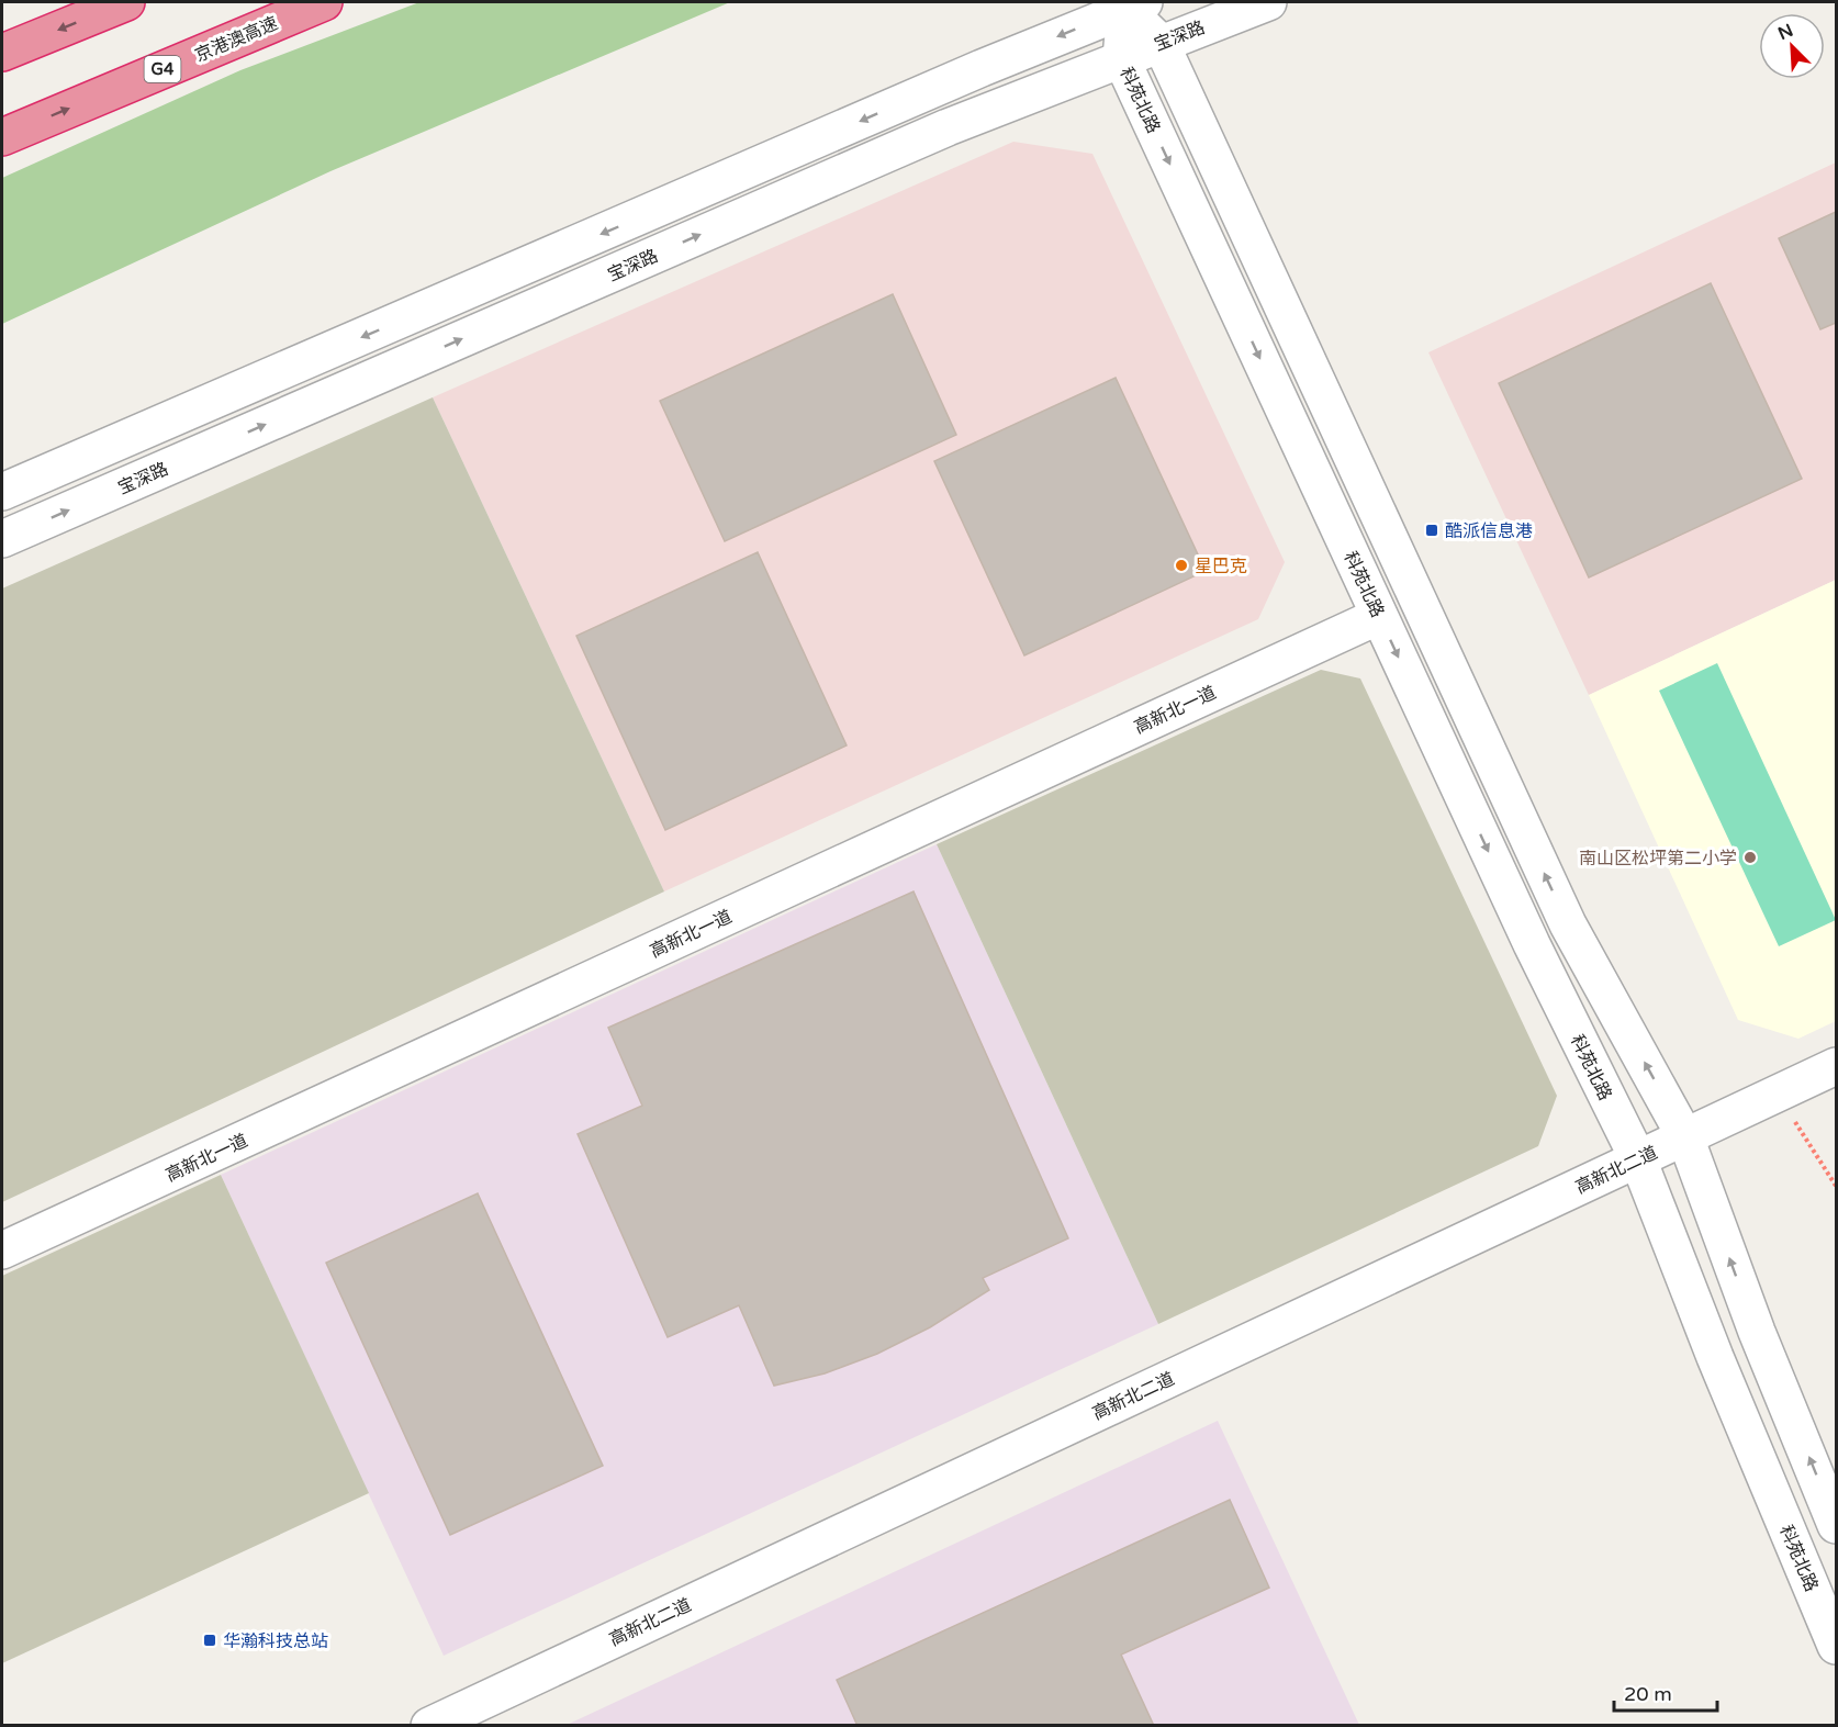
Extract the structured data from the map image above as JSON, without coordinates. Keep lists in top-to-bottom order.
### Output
{
  "streets": {
    "highway": ["京港澳高速", "G4"],
    "street": [
      "宝深路",
      "科苑北路",
      "高新北一道",
      "高新北二道"
    ]
  },
  "crossings": [
    ["宝深路", "科苑北路"],
    ["科苑北路", "高新北一道"],
    ["科苑北路", "高新北二道"]
  ],
  "places": {
    "transit": ["酷派信息港", "华瀚科技总站"],
    "other": ["星巴克", "南山区松坪第二小学"]
  },
  "scale_bar": "20 m",
  "north": "top left"
}
